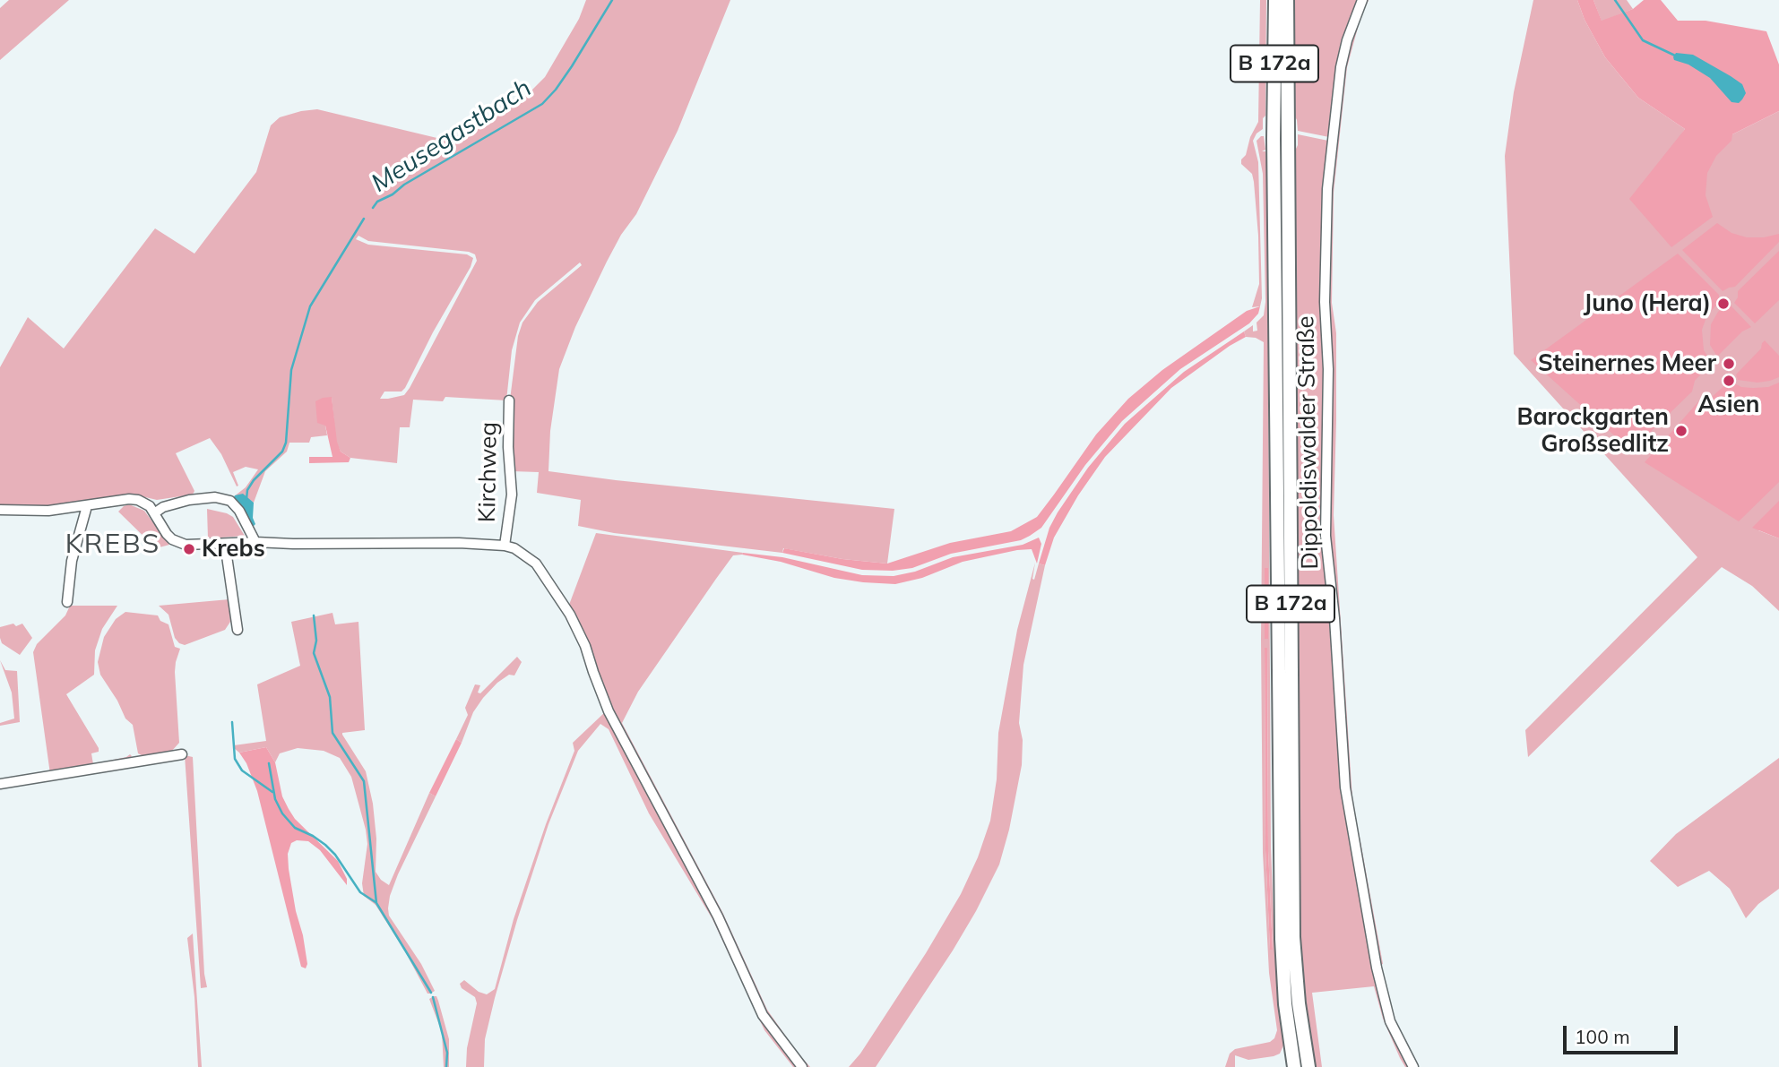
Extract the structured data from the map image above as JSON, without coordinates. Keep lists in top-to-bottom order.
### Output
{
  "streets": {
    "highway": ["B 172a"],
    "street": ["Dippoldiswalder Straße", "Kirchweg"]
  },
  "districts": ["KREBS"],
  "water": ["Meusegastbach"],
  "places": [
    "Juno (Hera)",
    "Steinernes Meer",
    "Asien",
    "Barockgarten Großsedlitz",
    "Krebs"
  ],
  "scale_bar": "100 m"
}
